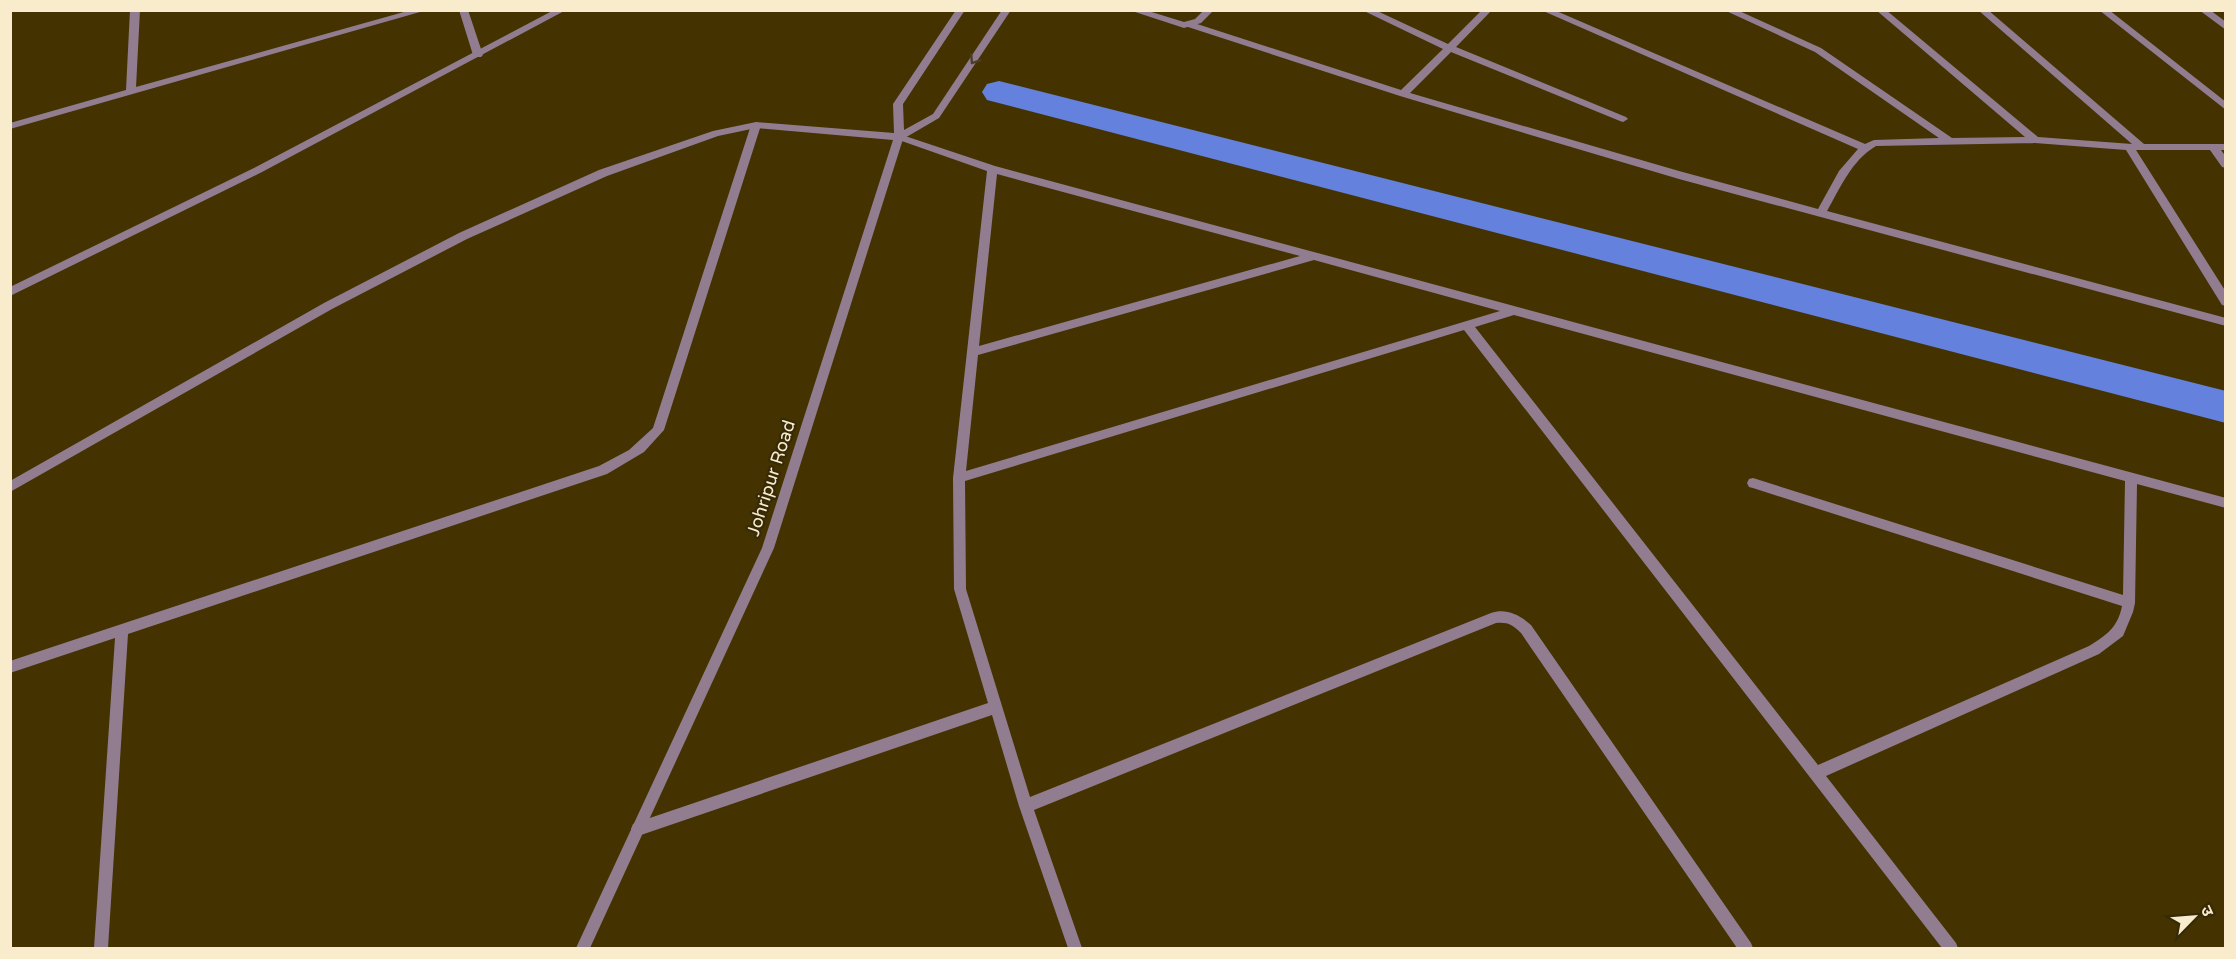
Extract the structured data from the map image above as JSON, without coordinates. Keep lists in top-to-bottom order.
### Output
{
  "streets": {
    "street": ["Johripur Road"]
  },
  "north": "top right"
}
